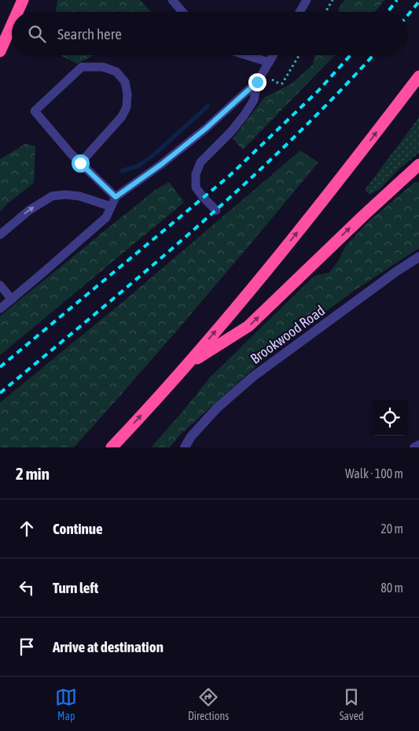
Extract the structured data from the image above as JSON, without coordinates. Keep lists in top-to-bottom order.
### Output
{
  "streets": {
    "street": ["Brookwood Road"]
  },
  "page": {
    "search": "Search here",
    "heading": ["2 min", "Walk · 100 m"],
    "list": [
      ["Continue", "20 m"],
      ["Turn left", "80 m"],
      "Arrive at destination"
    ],
    "nav": ["Map", "Directions", "Saved"]
  }
}
